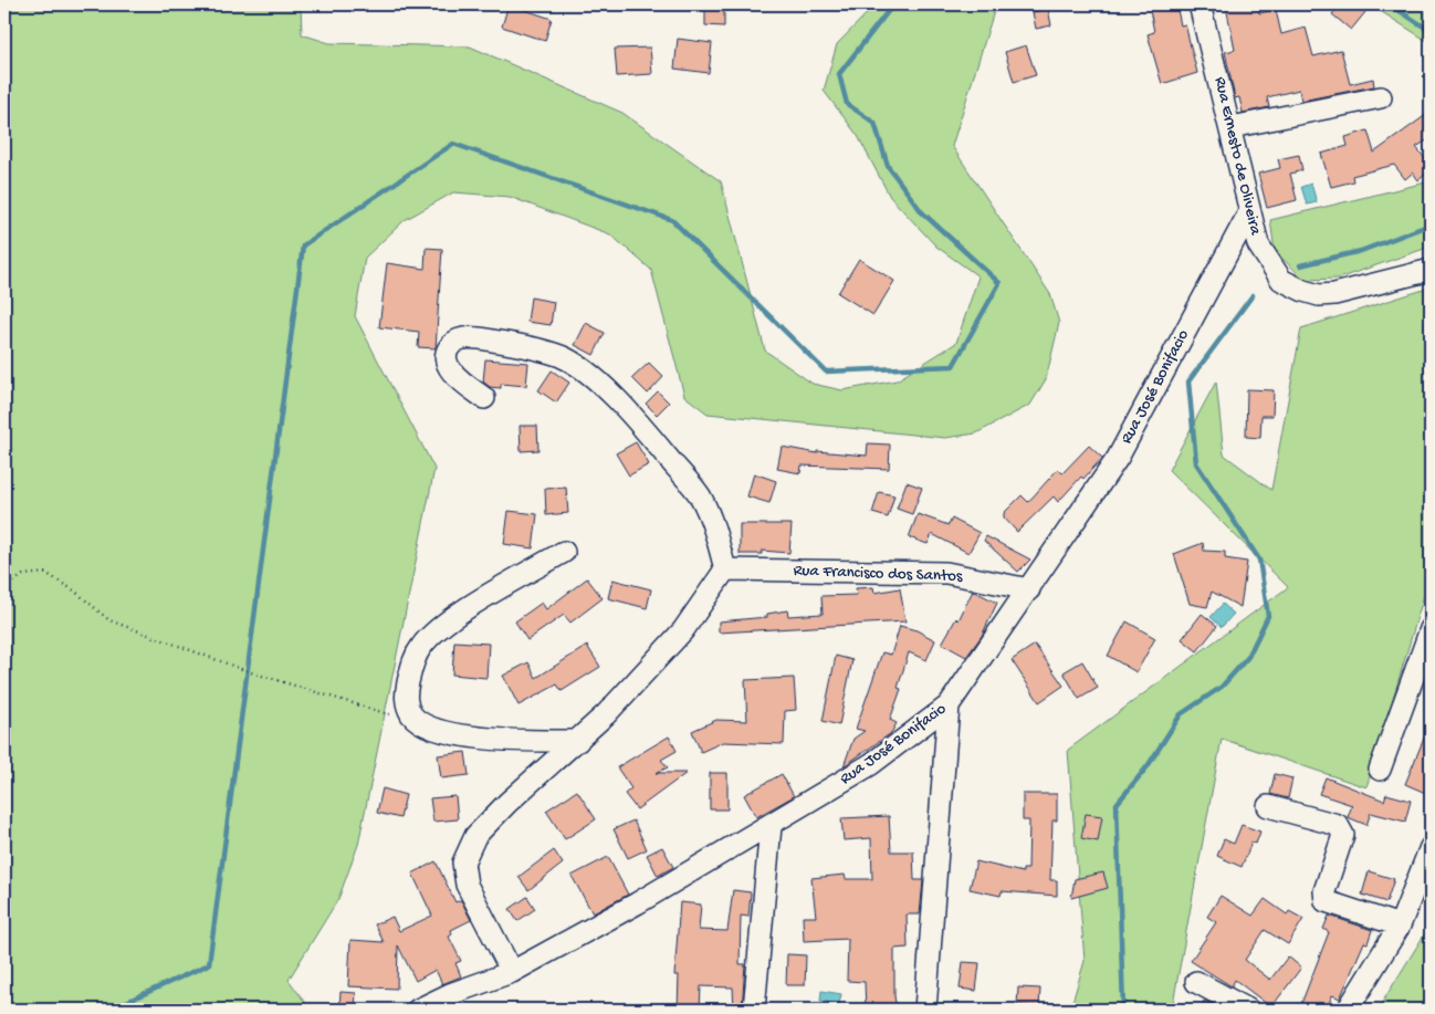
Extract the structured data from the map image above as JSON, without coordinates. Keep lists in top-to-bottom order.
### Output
{
  "streets": {
    "street": ["Rua Ernesto de Oliveira", "Rua José Bonifacio", "Rua Francisco dos Santos"]
  },
  "crossings": [
    ["Rua Ernesto de Oliveira", "Rua José Bonifacio"],
    ["Rua José Bonifacio", "Rua Francisco dos Santos"]
  ]
}
